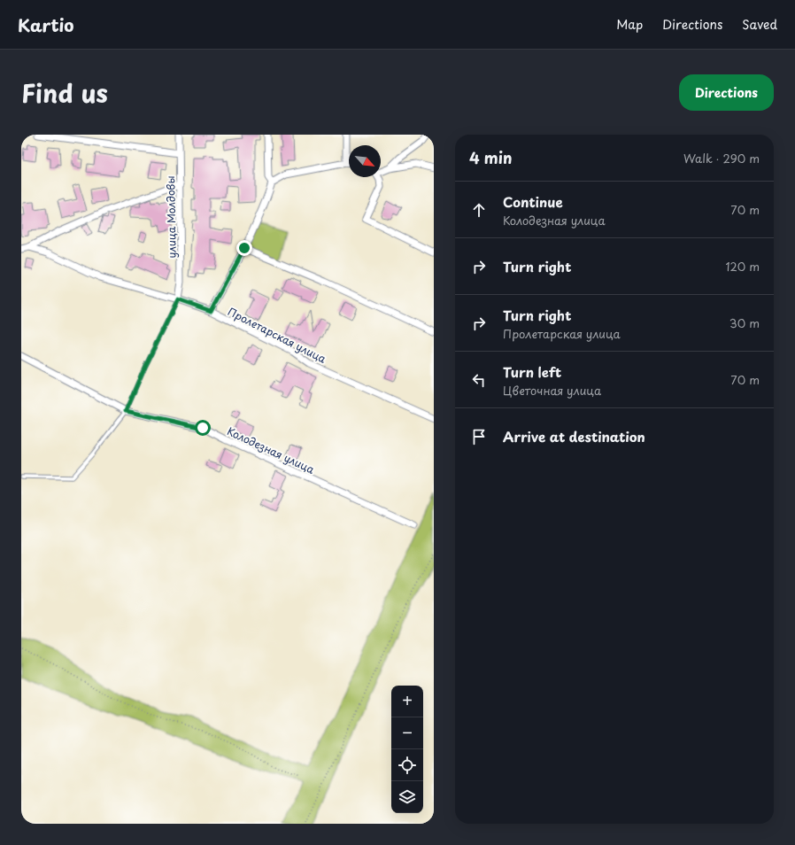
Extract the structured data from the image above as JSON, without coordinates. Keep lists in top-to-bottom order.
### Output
{
  "streets": {
    "street": ["улица Молдовы", "Пролетарская улица", "Колодезная улица"]
  },
  "crossings": [
    ["улица Молдовы", "Пролетарская улица"]
  ],
  "north": "bottom right",
  "page": {
    "header": "Kartio",
    "nav": ["Map", "Directions", "Saved"],
    "title": "Find us",
    "buttons": "Directions",
    "heading": ["4 min", "Walk · 290 m"],
    "list": [
      ["Continue", "Колодезная улица", "70 m"],
      ["Turn right", "120 m"],
      ["Turn right", "Пролетарская улица", "30 m"],
      ["Turn left", "Цветочная улица", "70 m"],
      "Arrive at destination"
    ],
    "map_buttons": ["+", "−"]
  }
}
